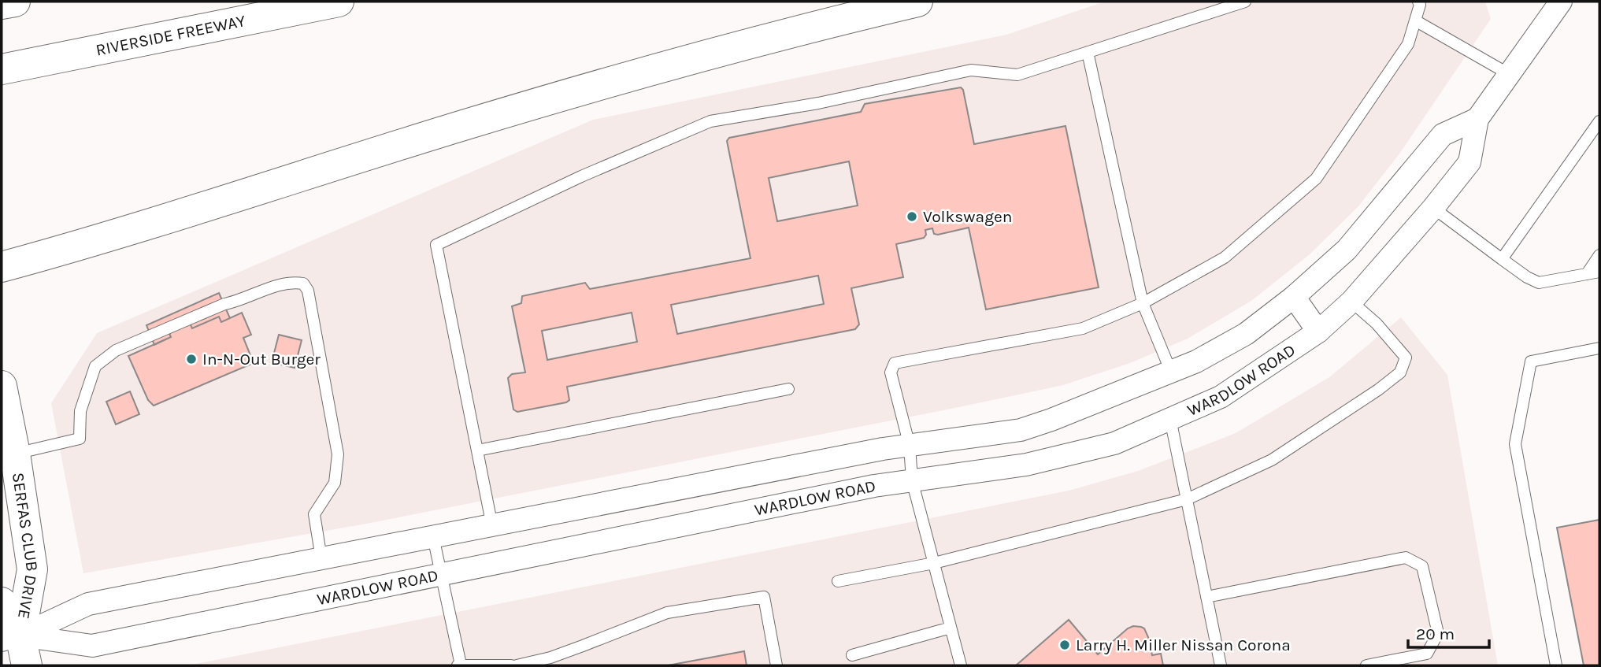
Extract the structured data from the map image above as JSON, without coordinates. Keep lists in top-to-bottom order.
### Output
{
  "streets": {
    "main road": ["RIVERSIDE FREEWAY", "SERFAS CLUB DRIVE"],
    "street": ["WARDLOW ROAD"]
  },
  "crossings": [
    ["WARDLOW ROAD", "SERFAS CLUB DRIVE"]
  ],
  "places": ["Volkswagen", "In-N-Out Burger", "Larry H. Miller Nissan Corona"],
  "scale_bar": "20 m"
}
